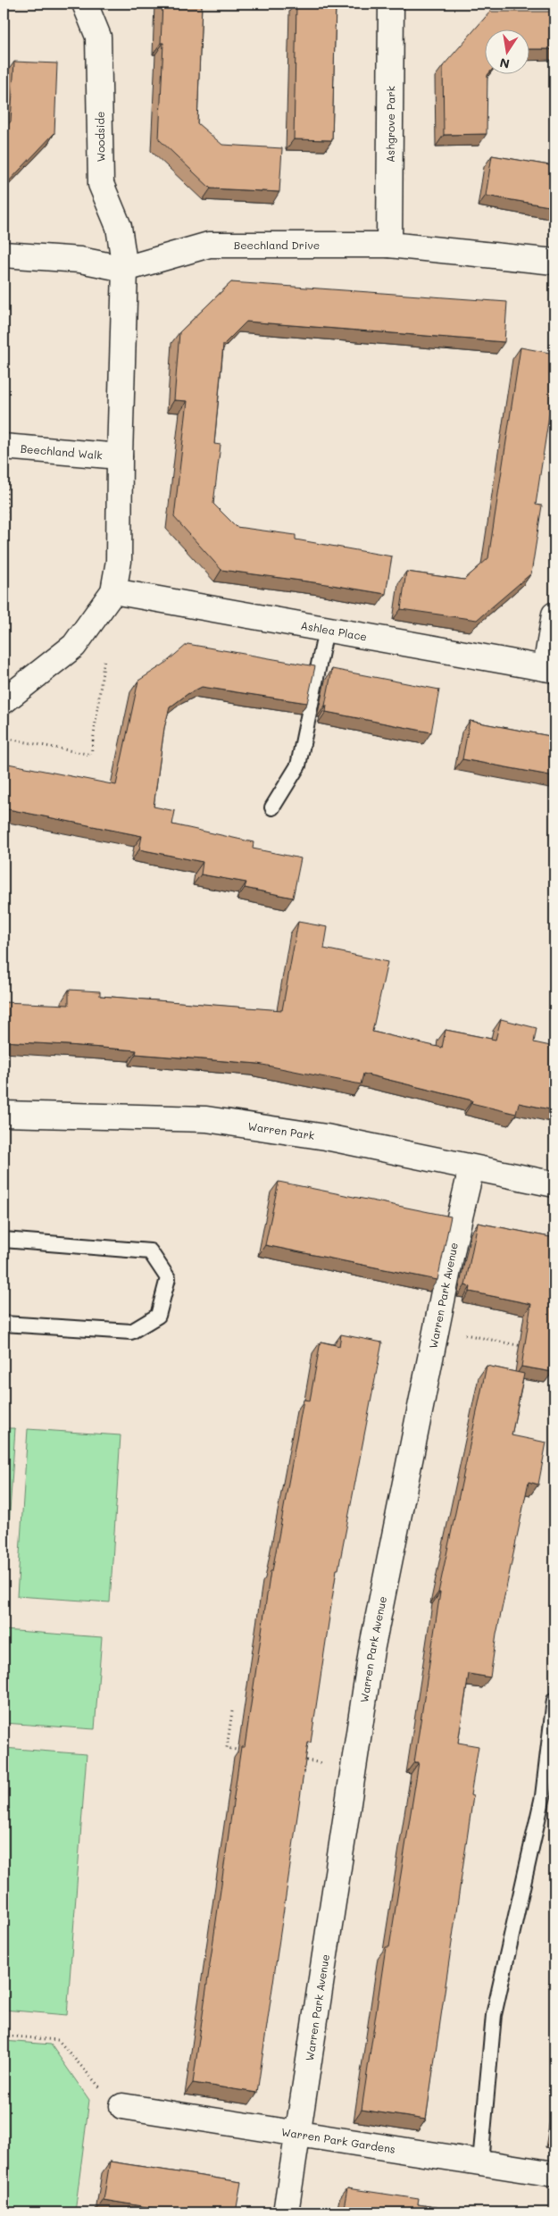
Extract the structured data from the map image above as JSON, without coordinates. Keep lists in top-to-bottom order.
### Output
{
  "streets": {
    "street": [
      "Ashgrove Park",
      "Woodside",
      "Beechland Drive",
      "Beechland Walk",
      "Ashlea Place",
      "Warren Park",
      "Warren Park Avenue",
      "Warren Park Gardens"
    ]
  },
  "crossings": [
    ["Ashgrove Park", "Beechland Drive"],
    ["Woodside", "Beechland Drive"],
    ["Woodside", "Beechland Walk"],
    ["Woodside", "Ashlea Place"],
    ["Warren Park", "Warren Park Avenue"],
    ["Warren Park Avenue", "Warren Park Gardens"]
  ],
  "north": "bottom"
}
